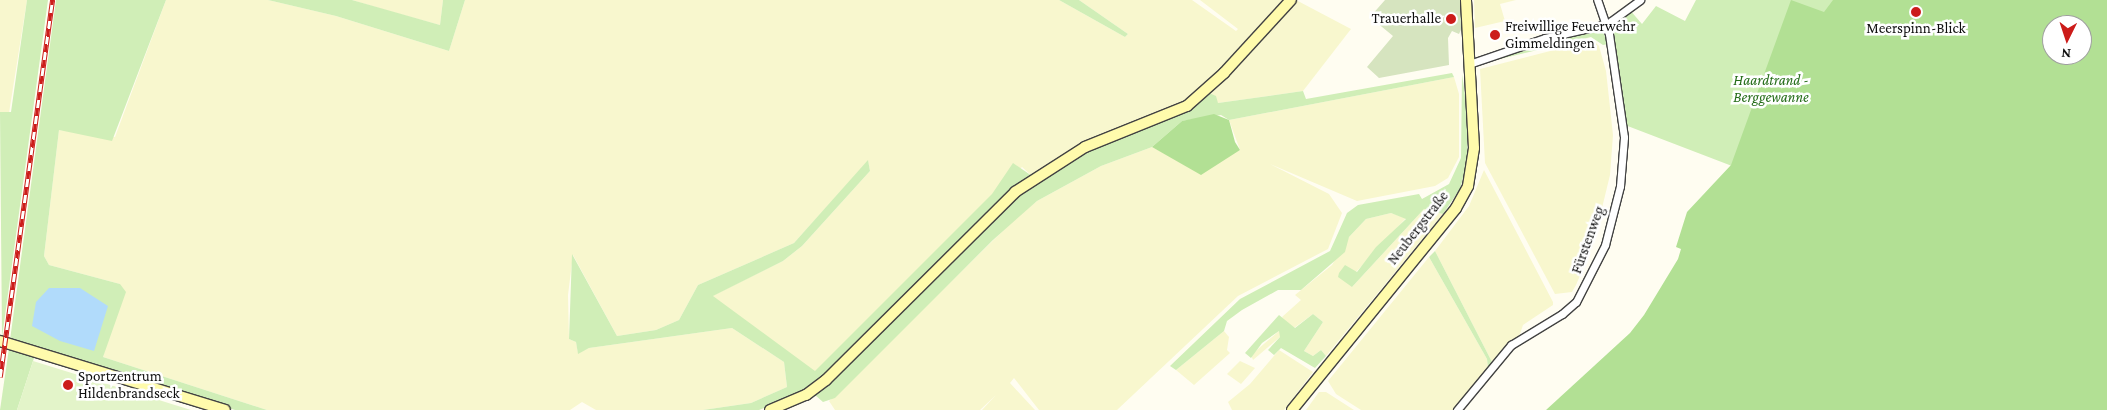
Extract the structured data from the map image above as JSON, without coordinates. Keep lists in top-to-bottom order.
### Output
{
  "streets": {
    "street": ["Neubergstraße", "Fürstenweg"]
  },
  "parks": ["Haardtrand - Berggewanne"],
  "places": [
    "Meerspinn-Blick",
    "Trauerhalle",
    "Freiwillige Feuerwehr Gimmeldingen",
    "Sportzentrum Hildenbrandseck"
  ],
  "north": "bottom"
}
